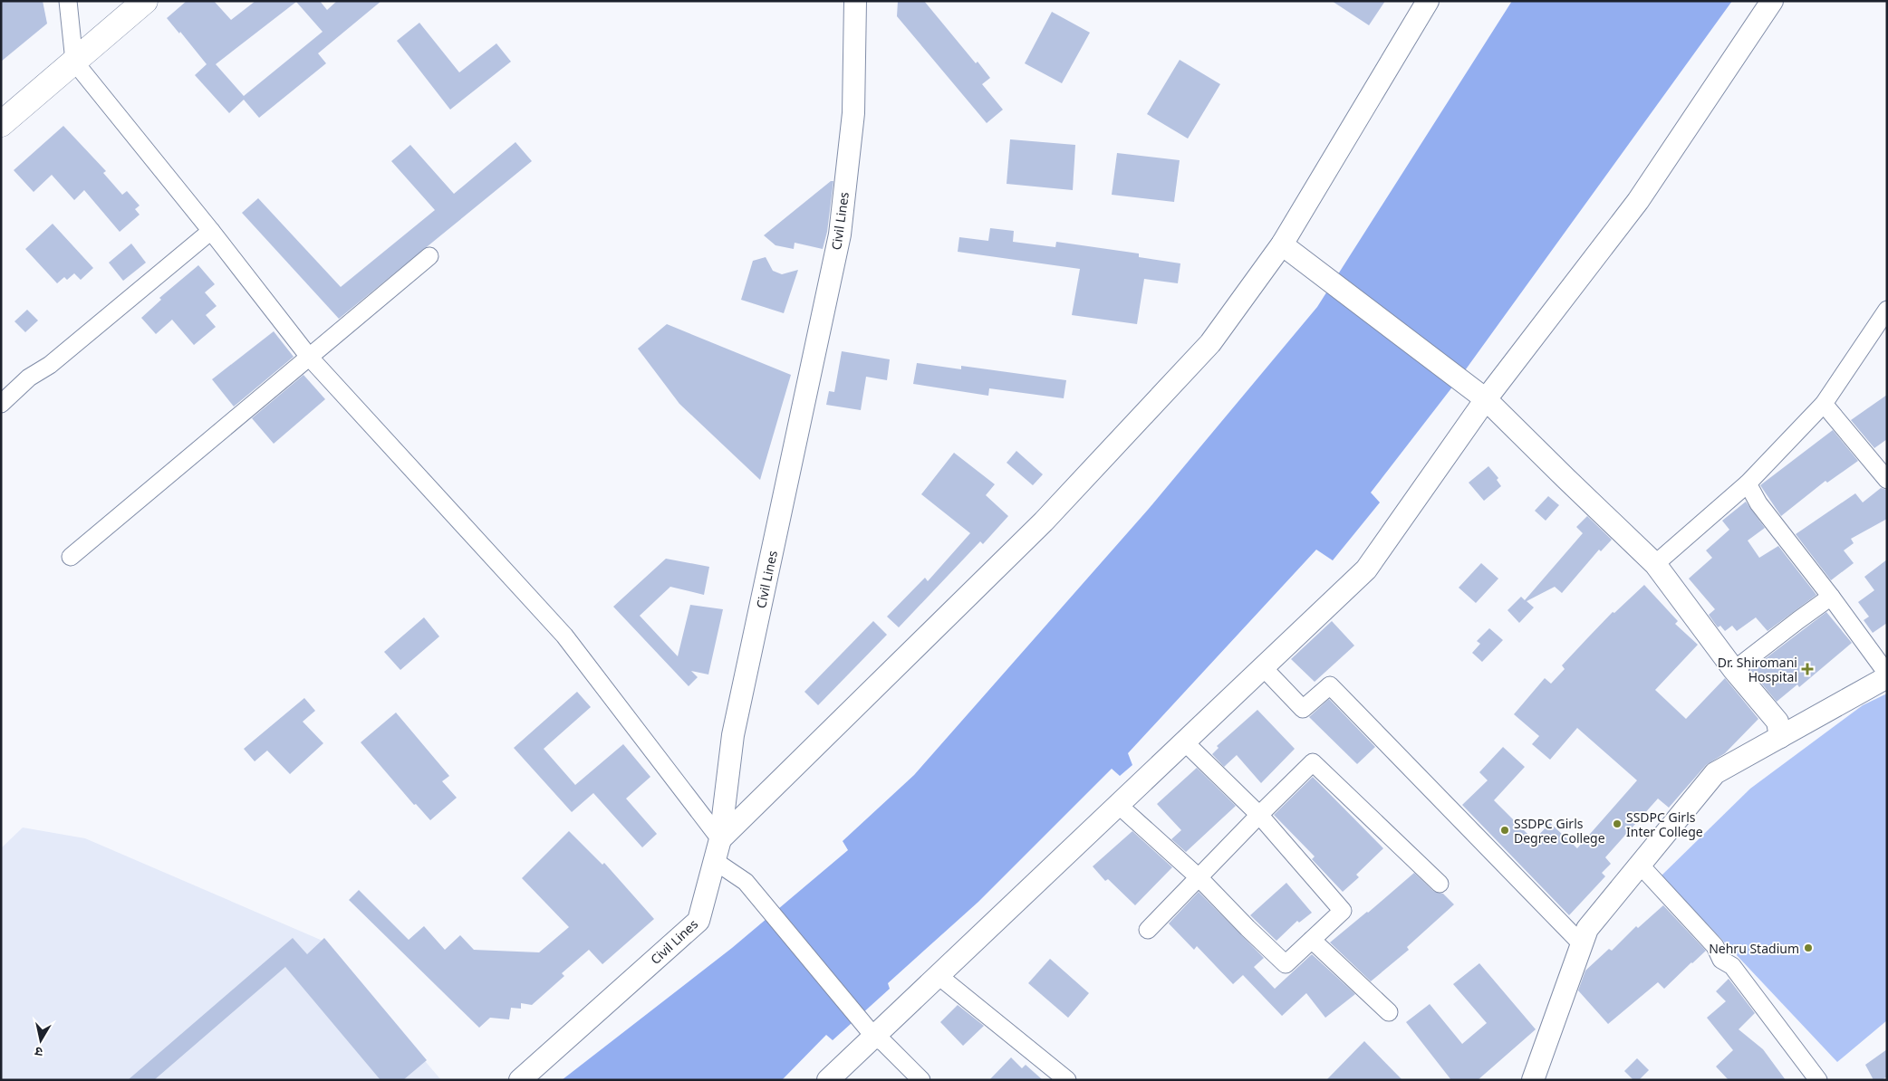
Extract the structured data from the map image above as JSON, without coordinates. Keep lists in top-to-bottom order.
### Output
{
  "streets": {
    "street": ["Civil Lines"]
  },
  "places": {
    "health": ["Dr. Shiromani Hospital"],
    "other": ["SSDPC Girls Inter College", "SSDPC Girls Degree College", "Nehru Stadium"]
  },
  "north": "bottom"
}
